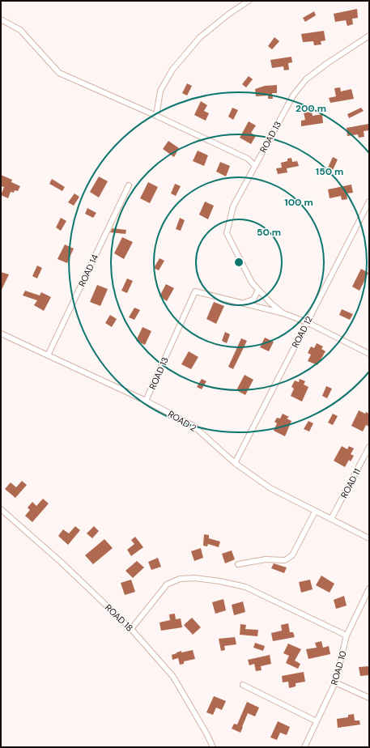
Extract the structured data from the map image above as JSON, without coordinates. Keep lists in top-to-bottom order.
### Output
{
  "streets": {
    "street": [
      "ROAD 13",
      "ROAD 14",
      "ROAD 12",
      "ROAD 2",
      "ROAD 11",
      "ROAD 18",
      "ROAD 10"
    ]
  },
  "crossings": [
    ["ROAD 13", "ROAD 2"],
    ["ROAD 14", "ROAD 2"],
    ["ROAD 12", "ROAD 2"],
    ["ROAD 2", "ROAD 11"]
  ],
  "rings": [
    "200 m",
    "150 m",
    "100 m",
    "50 m"
  ]
}
